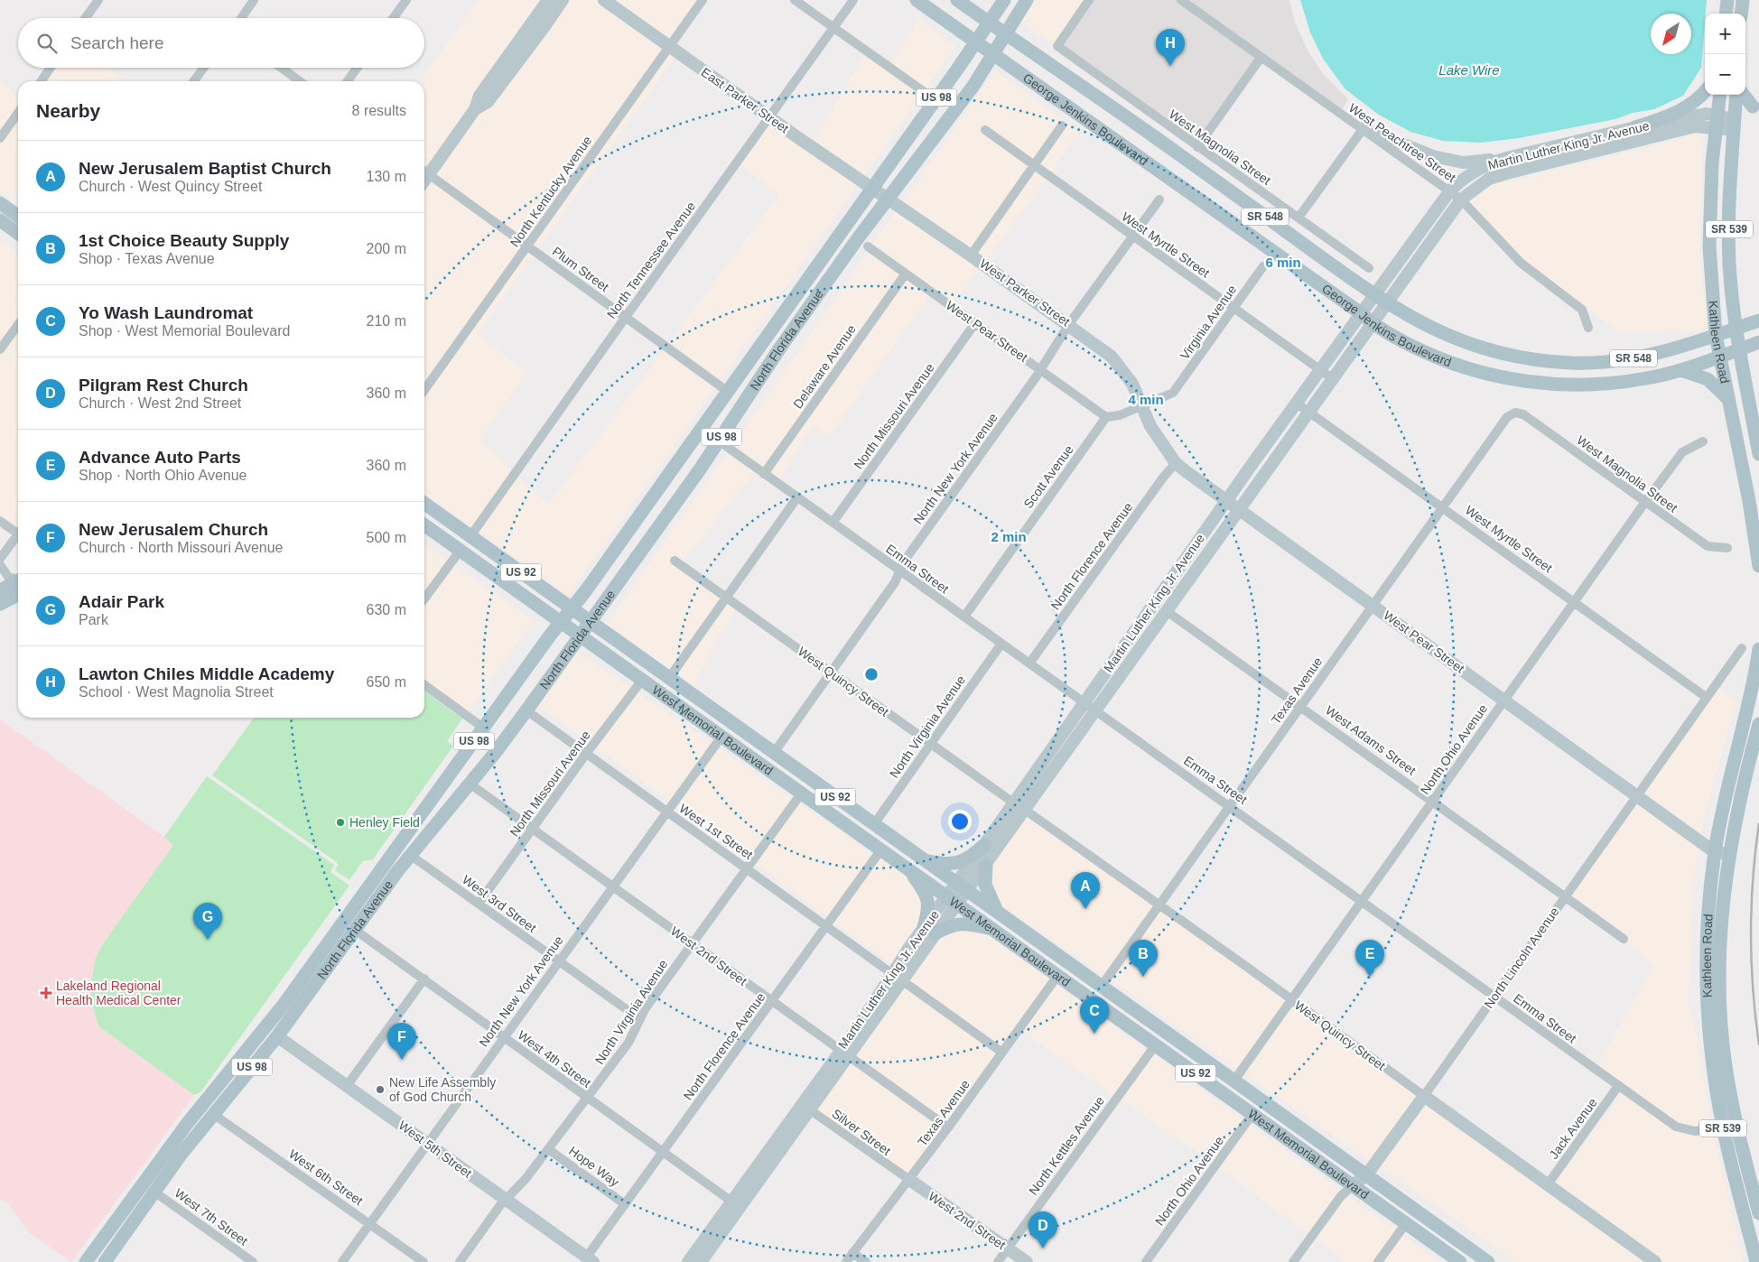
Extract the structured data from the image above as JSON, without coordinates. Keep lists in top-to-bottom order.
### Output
{
  "streets": {
    "main road": [
      "US 98",
      "George Jenkins Boulevard",
      "SR 548",
      "SR 539",
      "North Florida Avenue",
      "Kathleen Road",
      "US 92",
      "West Memorial Boulevard"
    ],
    "street": [
      "East Parker Street",
      "West Peachtree Street",
      "Martin Luther King Jr. Avenue",
      "West Magnolia Street",
      "North Kentucky Avenue",
      "West Myrtle Street",
      "North Tennessee Avenue",
      "Plum Street",
      "West Parker Street",
      "Virginia Avenue",
      "West Pear Street",
      "Delaware Avenue",
      "North Missouri Avenue",
      "North New York Avenue",
      "Scott Avenue",
      "North Florence Avenue",
      "Emma Street",
      "West Quincy Street",
      "Texas Avenue",
      "North Virginia Avenue",
      "West Adams Street",
      "North Ohio Avenue",
      "West 1st Street",
      "West 3rd Street",
      "West 2nd Street",
      "North Lincoln Avenue",
      "West 4th Street",
      "Jack Avenue",
      "Silver Street",
      "North Kettles Avenue",
      "West 5th Street",
      "Hope Way",
      "West 6th Street",
      "West 7th Street"
    ]
  },
  "crossings": [
    ["East Parker Street", "North Kentucky Avenue"],
    ["East Parker Street", "North Tennessee Avenue"],
    ["East Parker Street", "West Parker Street"],
    ["East Parker Street", "North Florida Avenue"],
    ["George Jenkins Boulevard", "Martin Luther King Jr. Avenue"],
    ["George Jenkins Boulevard", "North Florida Avenue"],
    ["George Jenkins Boulevard", "Kathleen Road"],
    ["West Peachtree Street", "Martin Luther King Jr. Avenue"],
    ["Martin Luther King Jr. Avenue", "West Myrtle Street"],
    ["Martin Luther King Jr. Avenue", "West Pear Street"],
    ["Martin Luther King Jr. Avenue", "Kathleen Road"],
    ["Martin Luther King Jr. Avenue", "Emma Street"],
    ["Martin Luther King Jr. Avenue", "West Quincy Street"],
    ["Martin Luther King Jr. Avenue", "West Memorial Boulevard"],
    ["Martin Luther King Jr. Avenue", "West Adams Street"],
    ["Martin Luther King Jr. Avenue", "West 1st Street"],
    ["Martin Luther King Jr. Avenue", "West 2nd Street"],
    ["Martin Luther King Jr. Avenue", "West 4th Street"],
    ["Martin Luther King Jr. Avenue", "Silver Street"],
    ["West Magnolia Street", "Texas Avenue"],
    ["West Magnolia Street", "North Ohio Avenue"],
    ["North Kentucky Avenue", "Plum Street"],
    ["West Myrtle Street", "Virginia Avenue"],
    ["West Myrtle Street", "North New York Avenue"],
    ["West Myrtle Street", "Texas Avenue"],
    ["West Myrtle Street", "North Ohio Avenue"],
    ["West Myrtle Street", "North Lincoln Avenue"],
    ["North Tennessee Avenue", "Plum Street"],
    ["North Tennessee Avenue", "US 92"],
    ["Plum Street", "North Florida Avenue"],
    ["West Parker Street", "Virginia Avenue"],
    ["West Parker Street", "West Pear Street"],
    ["West Parker Street", "North Florida Avenue"],
    ["West Parker Street", "North New York Avenue"],
    ["Virginia Avenue", "West Pear Street"],
    ["West Pear Street", "Kathleen Road"],
    ["West Pear Street", "Delaware Avenue"],
    ["West Pear Street", "North Missouri Avenue"],
    ["West Pear Street", "North New York Avenue"],
    ["West Pear Street", "Scott Avenue"],
    ["West Pear Street", "North Florence Avenue"],
    ["West Pear Street", "Texas Avenue"],
    ["West Pear Street", "North Ohio Avenue"],
    ["West Pear Street", "North Lincoln Avenue"],
    ["North Florida Avenue", "Emma Street"],
    ["North Florida Avenue", "US 92"],
    ["North Florida Avenue", "West Memorial Boulevard"],
    ["North Florida Avenue", "West 1st Street"],
    ["North Florida Avenue", "West 3rd Street"],
    ["North Florida Avenue", "West 2nd Street"],
    ["North Florida Avenue", "West 4th Street"],
    ["North Florida Avenue", "West 5th Street"],
    ["North Florida Avenue", "West 6th Street"],
    ["North Florida Avenue", "West 7th Street"],
    ["Kathleen Road", "Emma Street"],
    ["Delaware Avenue", "Emma Street"],
    ["North Missouri Avenue", "Emma Street"],
    ["North Missouri Avenue", "West Memorial Boulevard"],
    ["North Missouri Avenue", "West 1st Street"],
    ["North Missouri Avenue", "West 3rd Street"],
    ["North Missouri Avenue", "West 2nd Street"],
    ["North New York Avenue", "Emma Street"],
    ["North New York Avenue", "West Quincy Street"],
    ["North New York Avenue", "West Memorial Boulevard"],
    ["North New York Avenue", "West 1st Street"],
    ["North New York Avenue", "West 3rd Street"],
    ["North New York Avenue", "West 2nd Street"],
    ["North New York Avenue", "West 4th Street"],
    ["North New York Avenue", "West 5th Street"],
    ["North New York Avenue", "West 6th Street"],
    ["Scott Avenue", "Emma Street"],
    ["North Florence Avenue", "Emma Street"],
    ["North Florence Avenue", "West Memorial Boulevard"],
    ["North Florence Avenue", "West 1st Street"],
    ["North Florence Avenue", "West 2nd Street"],
    ["North Florence Avenue", "West 4th Street"],
    ["North Florence Avenue", "West 5th Street"],
    ["North Florence Avenue", "Hope Way"],
    ["Emma Street", "Texas Avenue"],
    ["Emma Street", "North Virginia Avenue"],
    ["Emma Street", "North Ohio Avenue"],
    ["Emma Street", "North Lincoln Avenue"],
    ["Emma Street", "Jack Avenue"],
    ["US 92", "West Memorial Boulevard"],
    ["West Quincy Street", "Texas Avenue"],
    ["West Quincy Street", "North Virginia Avenue"],
    ["West Quincy Street", "North Ohio Avenue"],
    ["West Quincy Street", "North Lincoln Avenue"],
    ["West Quincy Street", "Jack Avenue"],
    ["Texas Avenue", "West Memorial Boulevard"],
    ["Texas Avenue", "West Adams Street"],
    ["Texas Avenue", "West 2nd Street"],
    ["Texas Avenue", "Silver Street"],
    ["North Virginia Avenue", "West Memorial Boulevard"],
    ["North Virginia Avenue", "West 1st Street"],
    ["North Virginia Avenue", "West 3rd Street"],
    ["North Virginia Avenue", "West 2nd Street"],
    ["North Virginia Avenue", "West 4th Street"],
    ["North Virginia Avenue", "West 5th Street"],
    ["North Virginia Avenue", "Hope Way"],
    ["West Memorial Boulevard", "North Ohio Avenue"],
    ["West Memorial Boulevard", "North Lincoln Avenue"],
    ["West Memorial Boulevard", "North Kettles Avenue"],
    ["West Adams Street", "North Ohio Avenue"],
    ["West Adams Street", "North Lincoln Avenue"],
    ["West 2nd Street", "Silver Street"],
    ["West 2nd Street", "North Kettles Avenue"]
  ],
  "water": ["Lake Wire"],
  "places": {
    "other": ["Henley Field", "New Life Assembly of God Church"],
    "health": ["Lakeland Regional Health Medical Center"]
  },
  "north": "bottom left",
  "page": {
    "map_buttons": ["+", "−"],
    "search": "Search here",
    "pins": [
      "H",
      "A",
      "G",
      "B",
      "E",
      "C",
      "F",
      "D"
    ],
    "heading": ["Nearby", "8 results"],
    "list": [
      {
        "mark": "A",
        "name": "New Jerusalem Baptist Church",
        "note": "Church · West Quincy Street",
        "value": "130 m"
      },
      {
        "mark": "B",
        "name": "1st Choice Beauty Supply",
        "note": "Shop · Texas Avenue",
        "value": "200 m"
      },
      {
        "mark": "C",
        "name": "Yo Wash Laundromat",
        "note": "Shop · West Memorial Boulevard",
        "value": "210 m"
      },
      {
        "mark": "D",
        "name": "Pilgram Rest Church",
        "note": "Church · West 2nd Street",
        "value": "360 m"
      },
      {
        "mark": "E",
        "name": "Advance Auto Parts",
        "note": "Shop · North Ohio Avenue",
        "value": "360 m"
      },
      {
        "mark": "F",
        "name": "New Jerusalem Church",
        "note": "Church · North Missouri Avenue",
        "value": "500 m"
      },
      {
        "mark": "G",
        "name": "Adair Park",
        "note": "Park",
        "value": "630 m"
      },
      {
        "mark": "H",
        "name": "Lawton Chiles Middle Academy",
        "note": "School · West Magnolia Street",
        "value": "650 m"
      }
    ]
  },
  "rings": ["6 min", "4 min", "2 min"]
}
